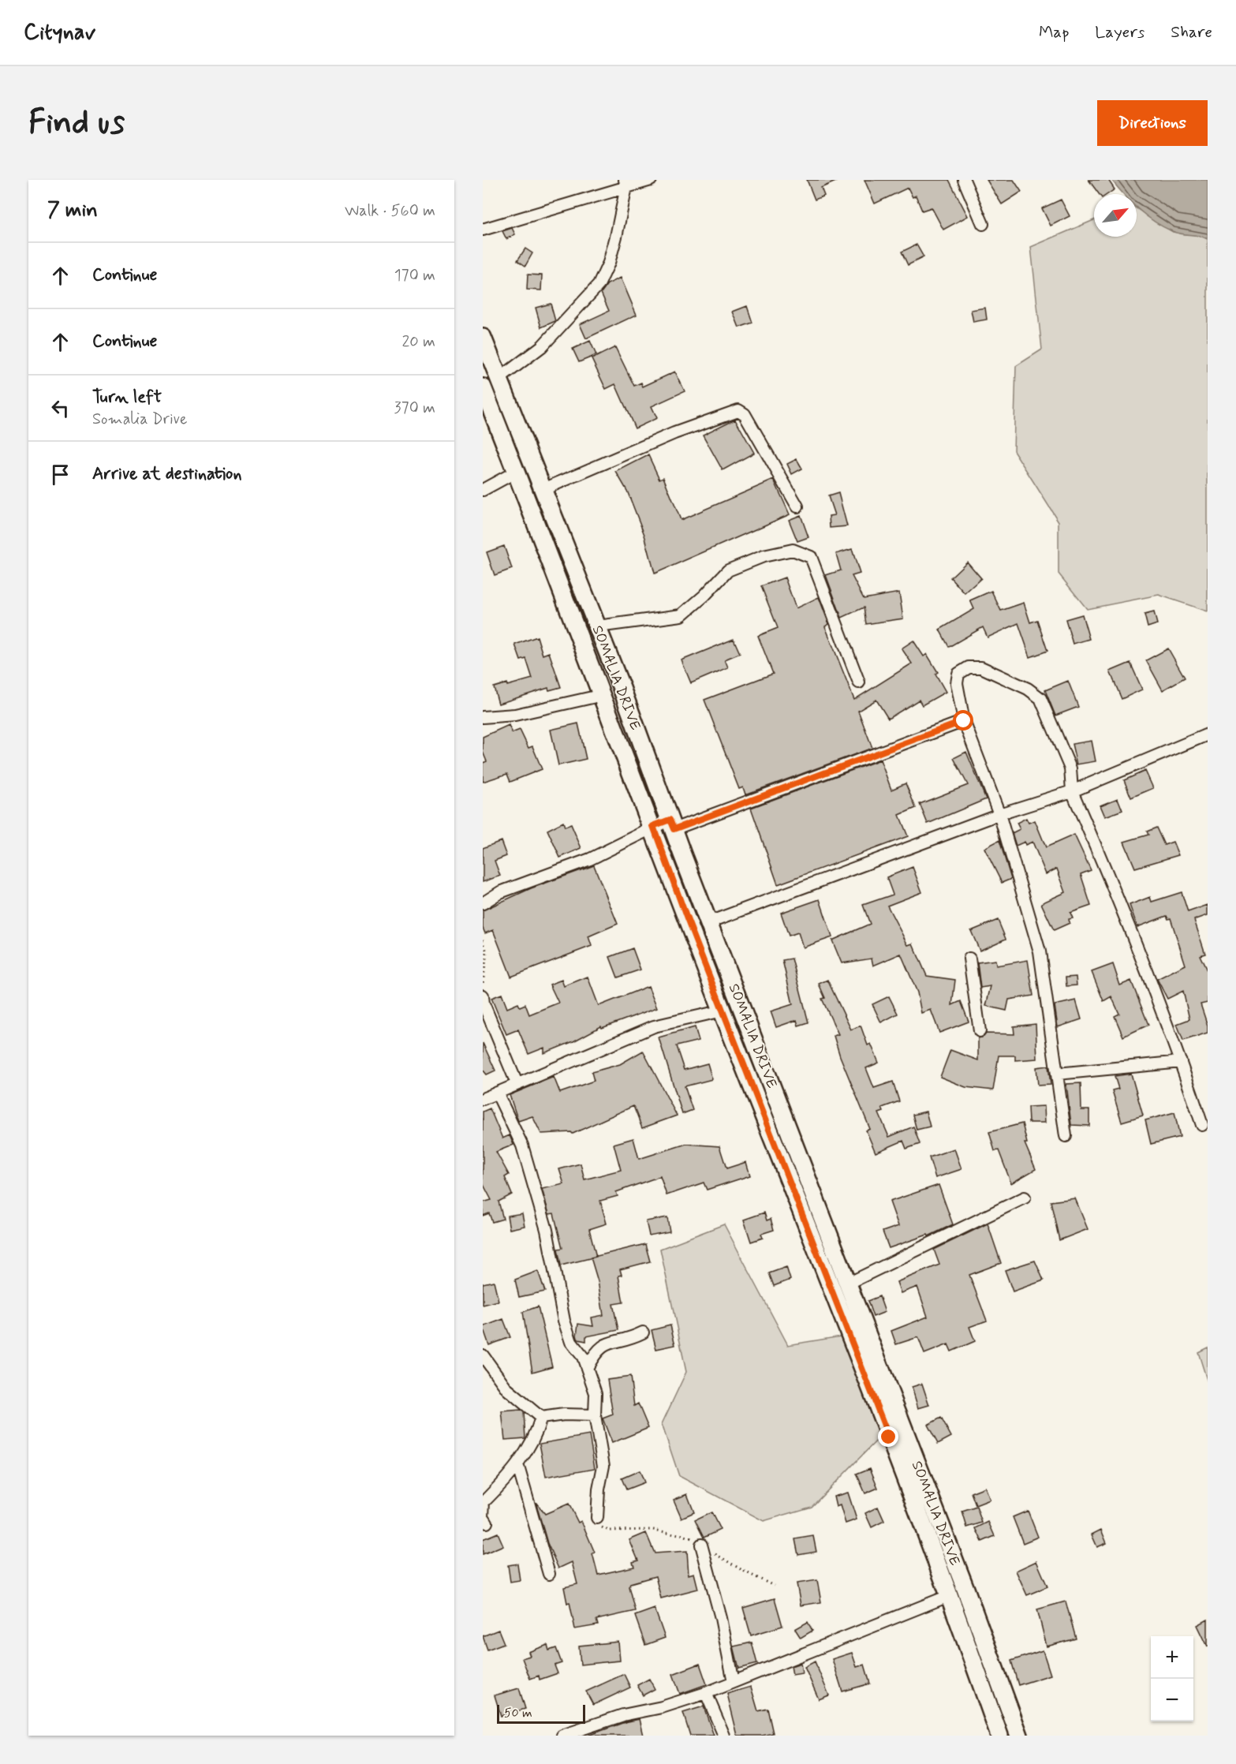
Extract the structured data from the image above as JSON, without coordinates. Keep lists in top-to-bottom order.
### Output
{
  "streets": {
    "main road": ["SOMALIA DRIVE"]
  },
  "scale_bar": "50 m",
  "north": "top right",
  "page": {
    "header": "Citynav",
    "nav": ["Map", "Layers", "Share"],
    "buttons": "Directions",
    "title": "Find us",
    "heading": ["7 min", "Walk · 560 m"],
    "list": [
      ["Continue", "170 m"],
      ["Continue", "20 m"],
      ["Turn left", "Somalia Drive", "370 m"],
      "Arrive at destination"
    ],
    "map_buttons": ["+", "−"],
    "scale": "50 m"
  }
}
